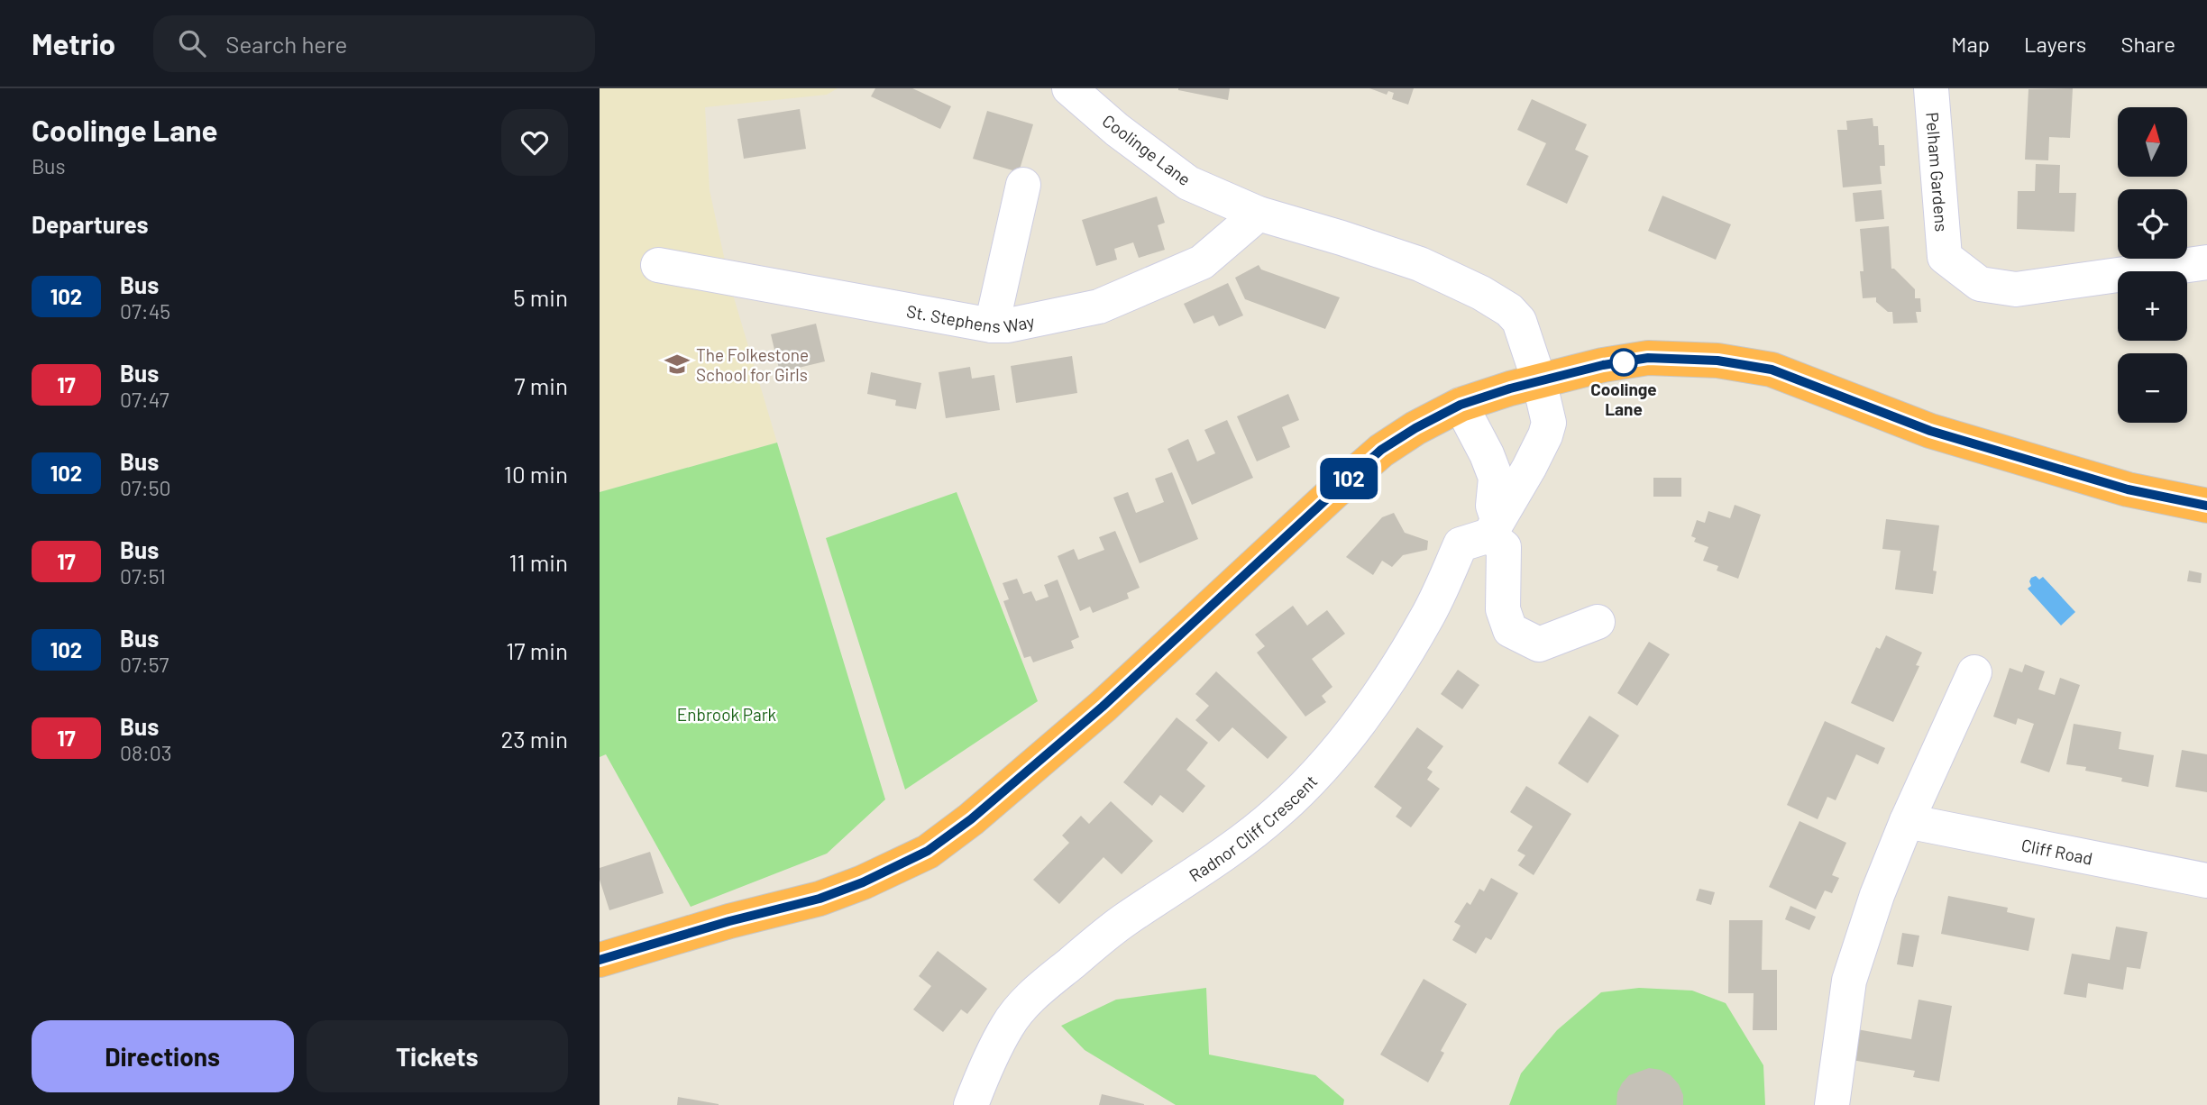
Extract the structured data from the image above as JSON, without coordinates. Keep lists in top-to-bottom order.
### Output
{
  "streets": {
    "street": [
      "Coolinge Lane",
      "Pelham Gardens",
      "St. Stephens Way",
      "Radnor Cliff Crescent",
      "Cliff Road"
    ]
  },
  "crossings": [
    ["Coolinge Lane", "St. Stephens Way"]
  ],
  "parks": ["Enbrook Park"],
  "places": {
    "other": ["Coolinge Lane"],
    "school or university": ["The Folkestone School for Girls"]
  },
  "lines": ["bus line 102"],
  "north": "top",
  "page": {
    "header": "Metrio",
    "search": "Search here",
    "nav": ["Map", "Layers", "Share"],
    "heading": [
      ["Coolinge Lane", "Bus"],
      "Departures"
    ],
    "on_map": "102",
    "map_buttons": ["+", "−"],
    "list": [
      {
        "mark": "102",
        "name": "Bus",
        "note": "07:45",
        "value": "5 min"
      },
      {
        "mark": "17",
        "name": "Bus",
        "note": "07:47",
        "value": "7 min"
      },
      {
        "mark": "102",
        "name": "Bus",
        "note": "07:50",
        "value": "10 min"
      },
      {
        "mark": "17",
        "name": "Bus",
        "note": "07:51",
        "value": "11 min"
      },
      {
        "mark": "102",
        "name": "Bus",
        "note": "07:57",
        "value": "17 min"
      },
      {
        "mark": "17",
        "name": "Bus",
        "note": "08:03",
        "value": "23 min"
      }
    ],
    "buttons": ["Directions", "Tickets"]
  }
}
